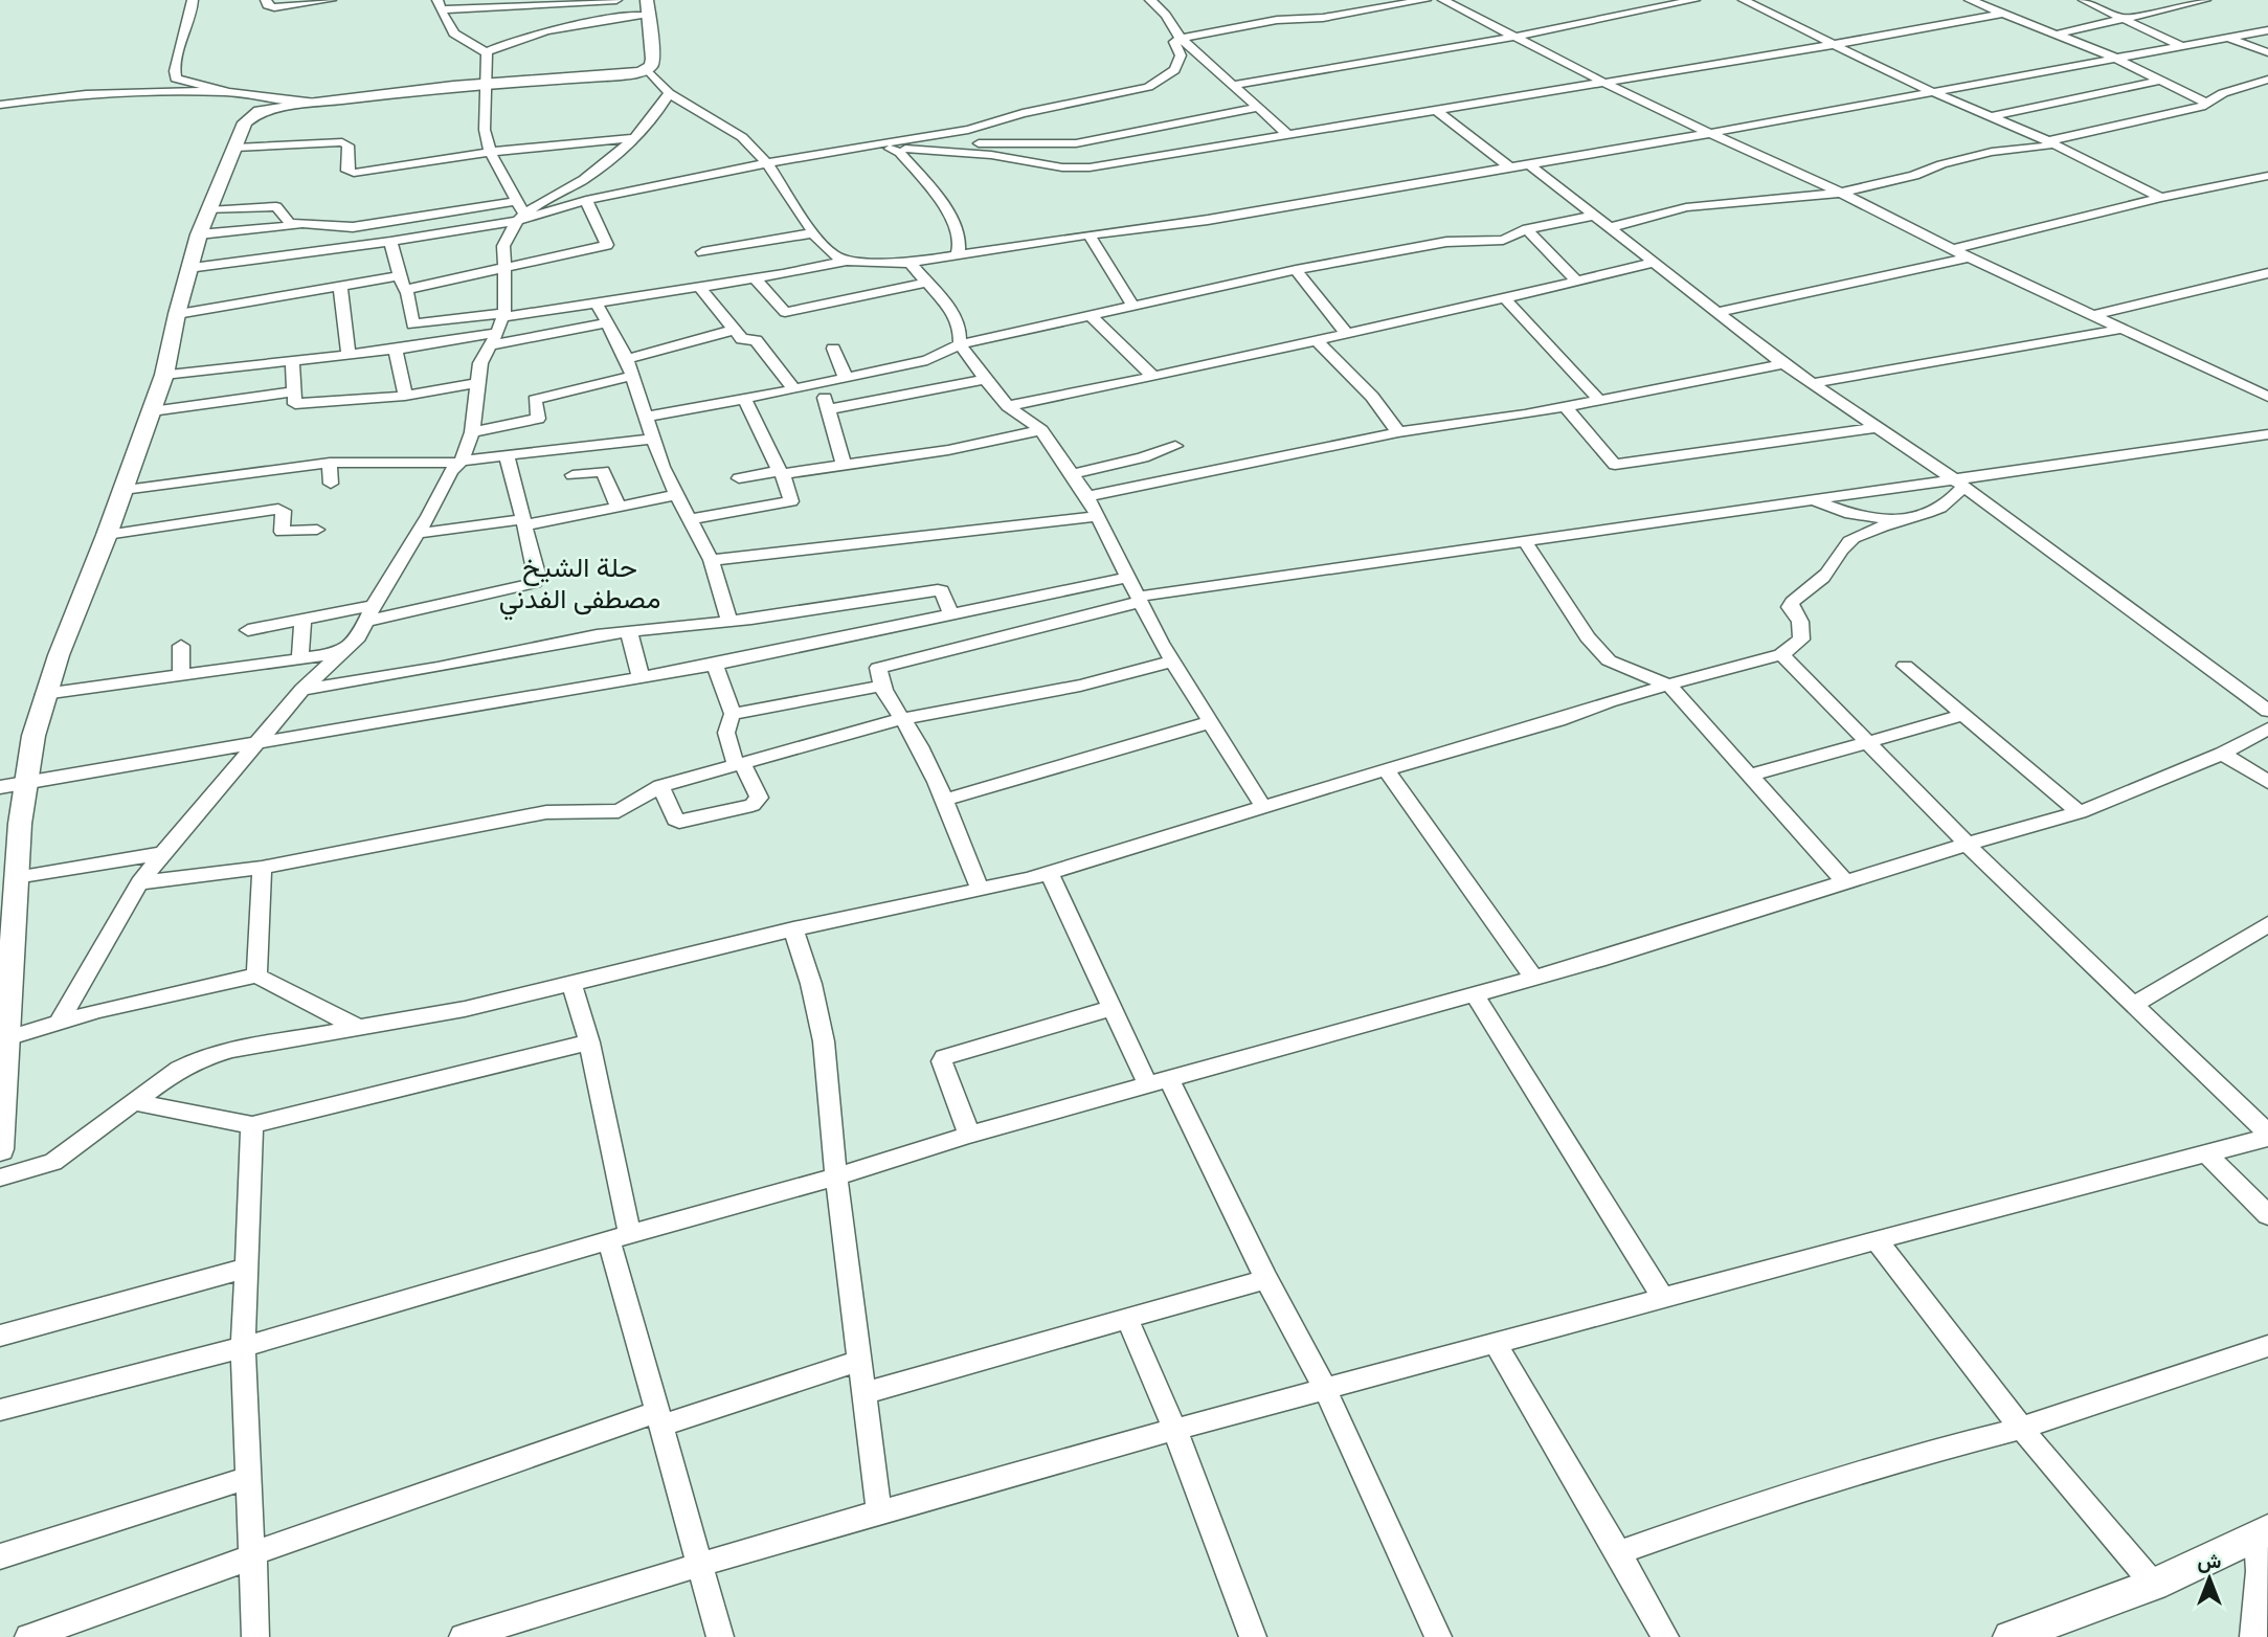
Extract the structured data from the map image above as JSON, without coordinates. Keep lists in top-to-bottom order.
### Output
{
  "districts": ["حلة الشيخ مصطفى الفدني"],
  "north": "top"
}
